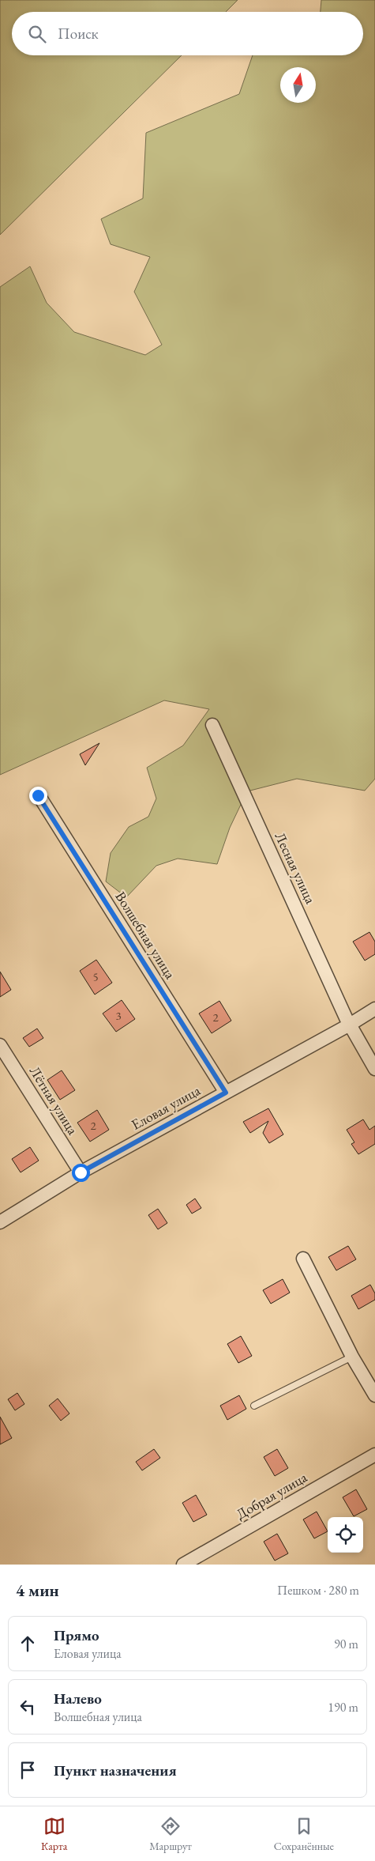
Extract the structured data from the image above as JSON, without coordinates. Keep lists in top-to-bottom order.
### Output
{
  "streets": {
    "street": [
      "Лесная улица",
      "Волшебная улица",
      "Лётная улица",
      "Еловая улица",
      "Добрая улица"
    ]
  },
  "crossings": [
    ["Лесная улица", "Еловая улица"],
    ["Волшебная улица", "Еловая улица"],
    ["Лётная улица", "Еловая улица"]
  ],
  "house_numbers": [
    "5",
    "3",
    "2",
    "2"
  ],
  "north": "top",
  "page": {
    "search": "Поиск",
    "heading": ["4 мин", "Пешком · 280 m"],
    "list": [
      ["Прямо", "Еловая улица", "90 m"],
      ["Налево", "Волшебная улица", "190 m"],
      "Пункт назначения"
    ],
    "nav": ["Карта", "Маршрут", "Сохранённые"]
  }
}
